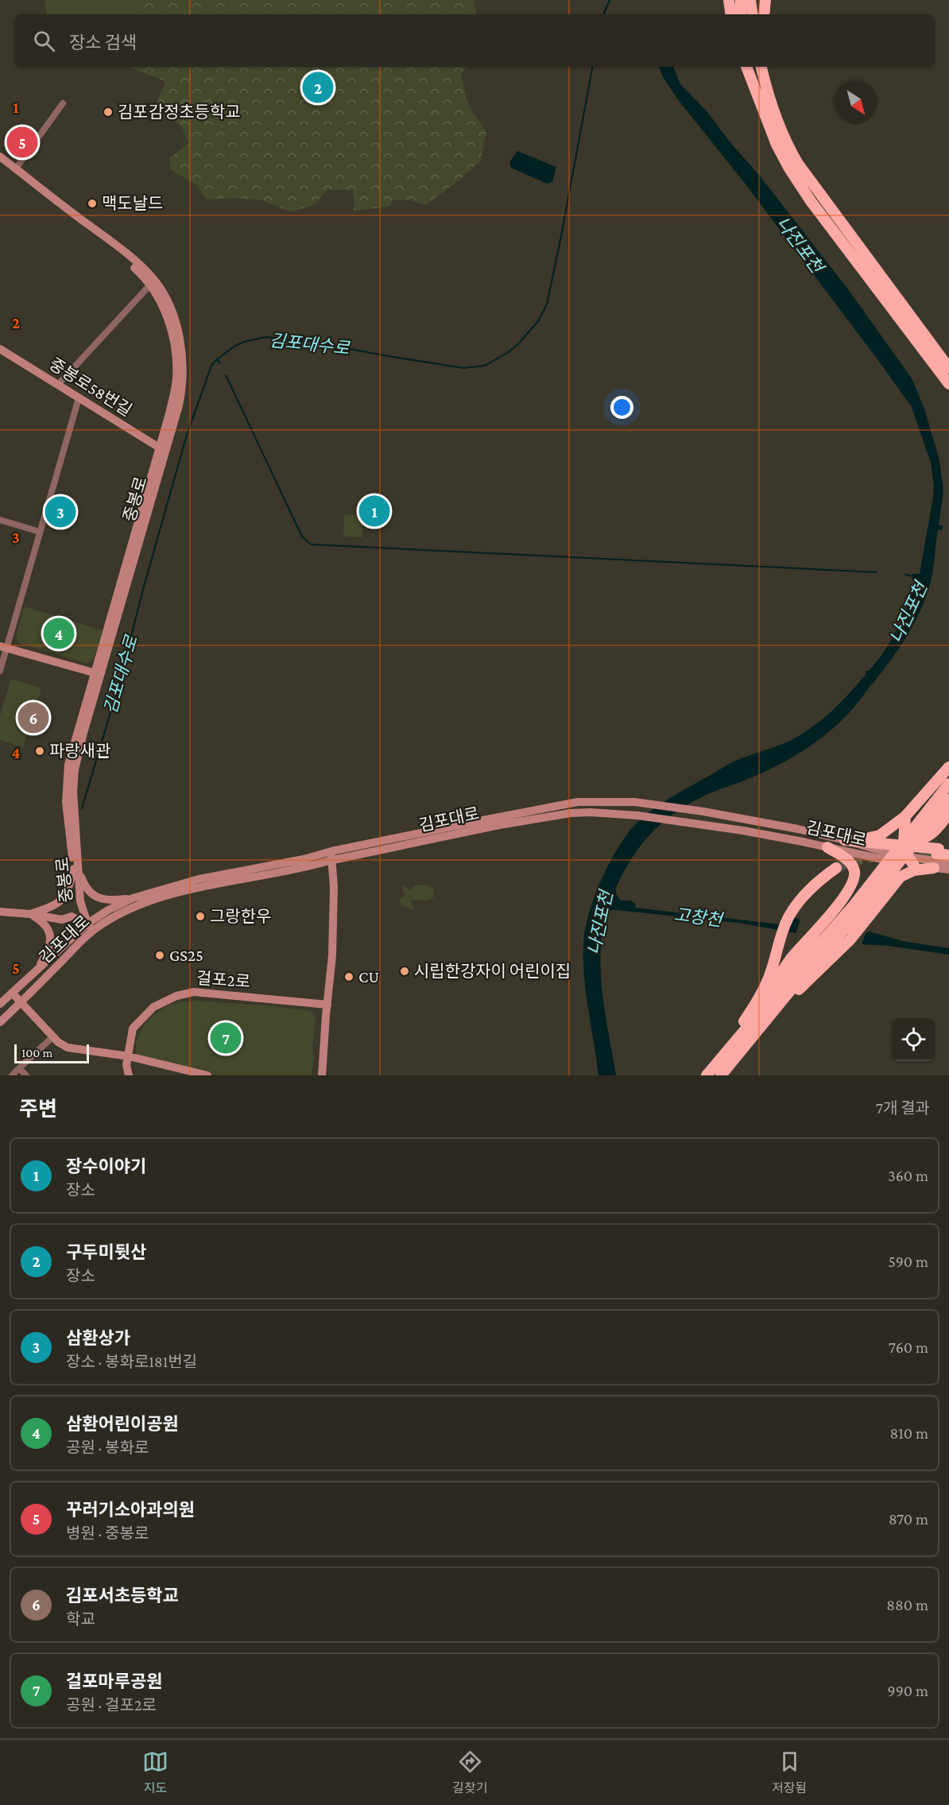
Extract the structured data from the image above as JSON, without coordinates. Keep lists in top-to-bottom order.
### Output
{
  "streets": {
    "street": [
      "중봉로58번길",
      "중봉로",
      "김포대로",
      "걸포2로"
    ]
  },
  "crossings": [
    ["중봉로58번길", "중봉로"],
    ["중봉로", "김포대로"]
  ],
  "water": ["나진포천", "김포대수로", "고창천"],
  "places": [
    "김포감정초등학교",
    "맥도날드",
    "파랑새관",
    "그랑한우",
    "GS25",
    "시립한강자이 어린이집",
    "CU"
  ],
  "scale_bar": "100 m",
  "north": "bottom right",
  "page": {
    "search": "장소 검색",
    "pins": [
      "2",
      "5",
      "1",
      "3",
      "4",
      "6",
      "7"
    ],
    "scale": "100 m",
    "heading": ["주변", "7개 결과"],
    "list": [
      {
        "mark": "1",
        "name": "장수이야기",
        "note": "장소",
        "value": "360 m"
      },
      {
        "mark": "2",
        "name": "구두미뒷산",
        "note": "장소",
        "value": "590 m"
      },
      {
        "mark": "3",
        "name": "삼환상가",
        "note": "장소 · 봉화로181번길",
        "value": "760 m"
      },
      {
        "mark": "4",
        "name": "삼환어린이공원",
        "note": "공원 · 봉화로",
        "value": "810 m"
      },
      {
        "mark": "5",
        "name": "꾸러기소아과의원",
        "note": "병원 · 중봉로",
        "value": "870 m"
      },
      {
        "mark": "6",
        "name": "김포서초등학교",
        "note": "학교",
        "value": "880 m"
      },
      {
        "mark": "7",
        "name": "걸포마루공원",
        "note": "공원 · 걸포2로",
        "value": "990 m"
      }
    ],
    "nav": ["지도", "길찾기", "저장됨"]
  },
  "grid": {
    "rows": [
      "1",
      "2",
      "3",
      "4",
      "5"
    ]
  }
}
